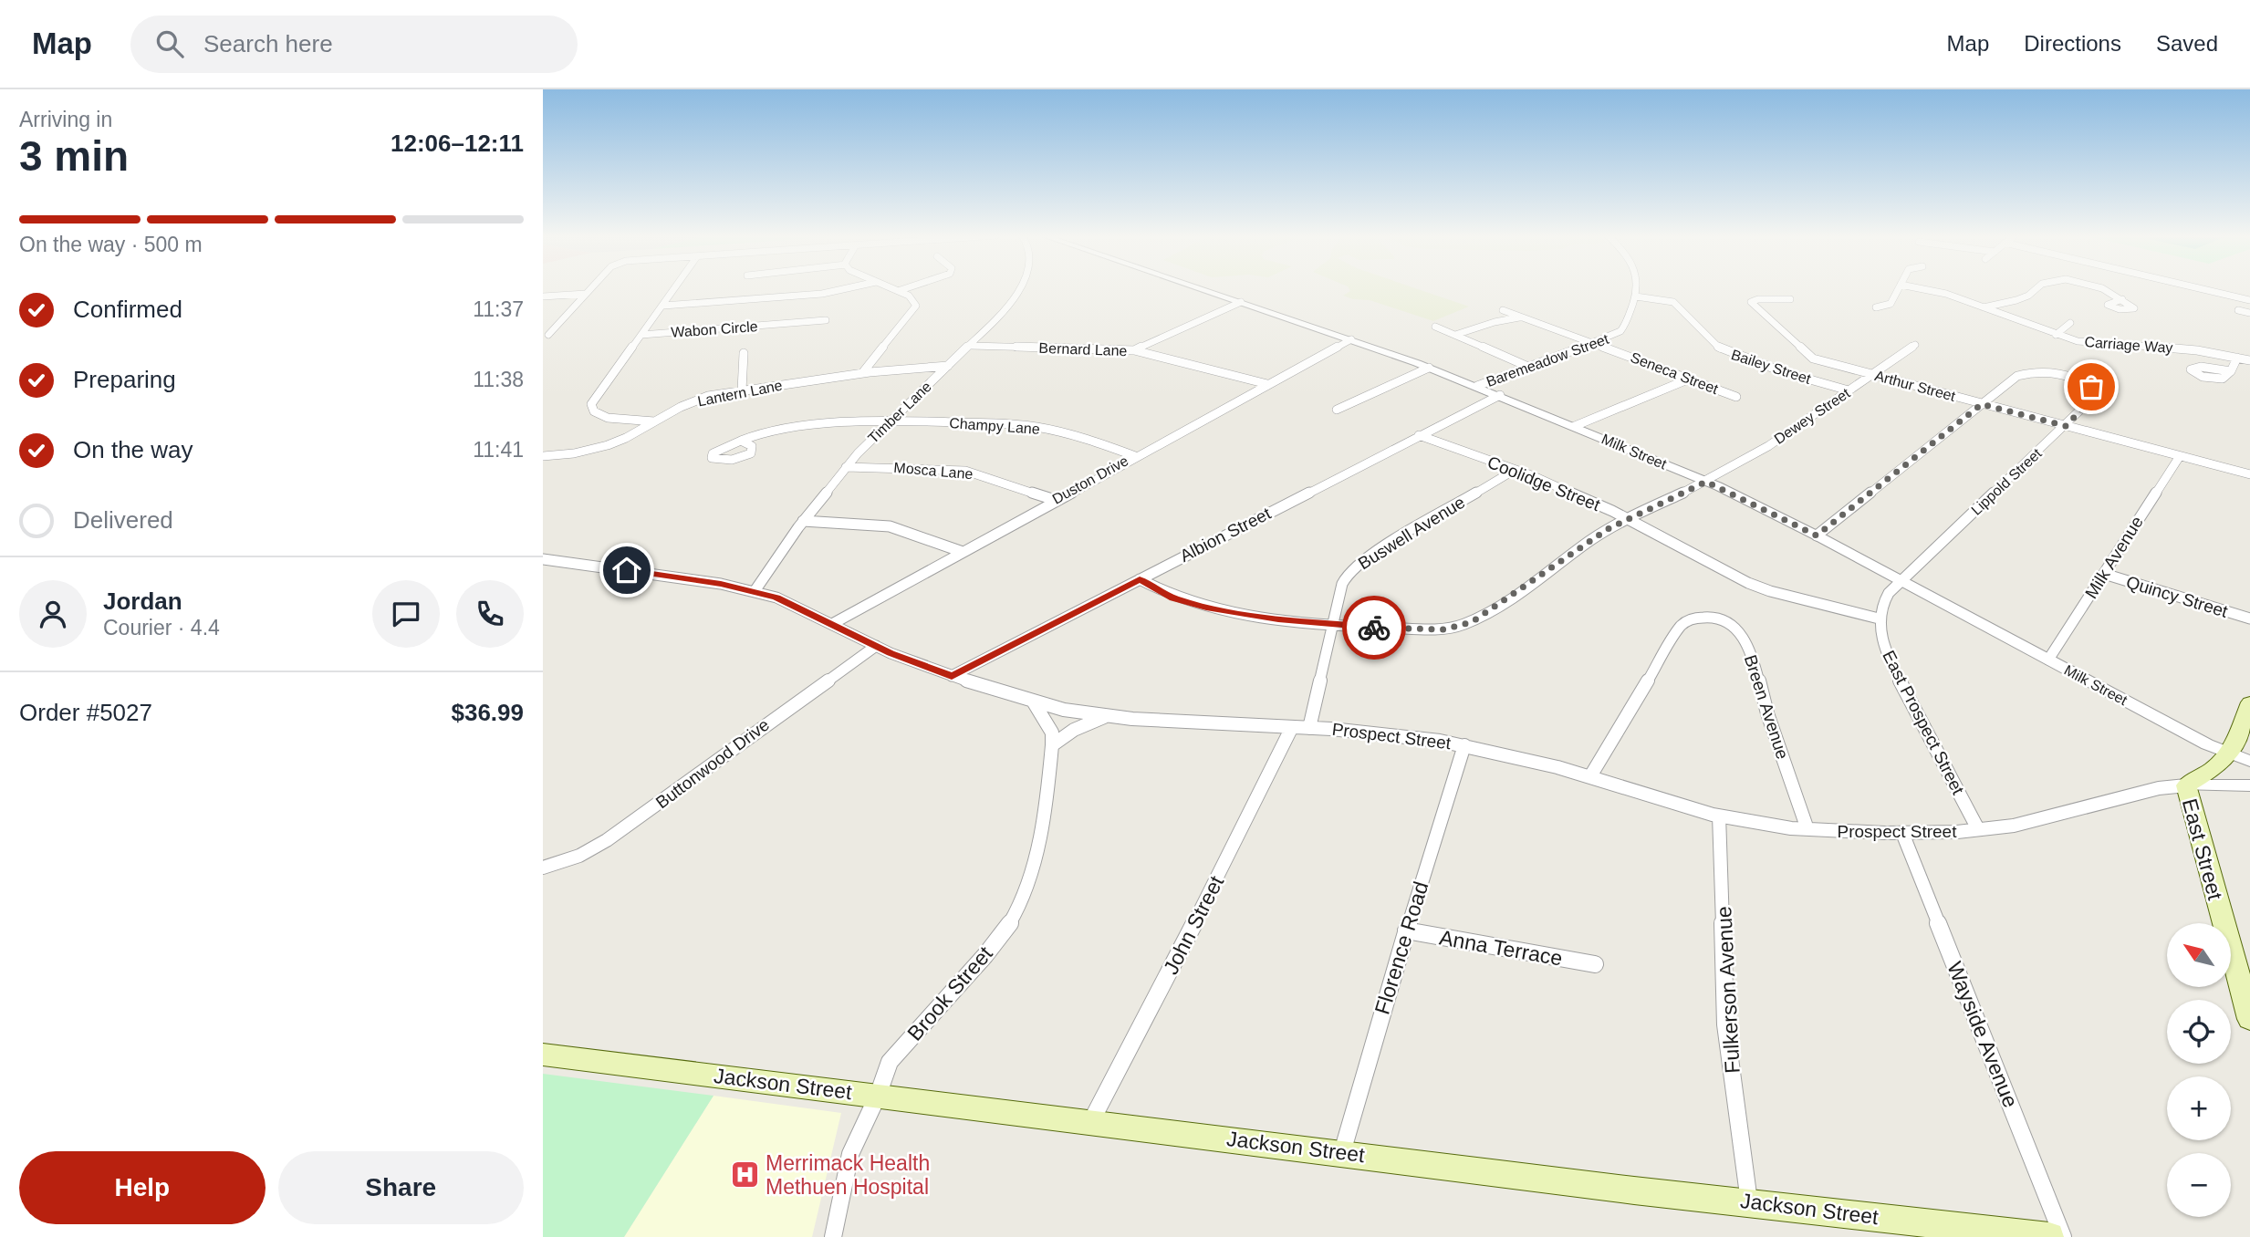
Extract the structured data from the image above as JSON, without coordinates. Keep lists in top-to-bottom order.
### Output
{
  "streets": {
    "main road": ["East Street", "Jackson Street"],
    "street": [
      "Wabon Circle",
      "Carriage Way",
      "Bernard Lane",
      "Baremeadow Street",
      "Bailey Street",
      "Seneca Street",
      "Arthur Street",
      "Lantern Lane",
      "Timber Lane",
      "Dewey Street",
      "Champy Lane",
      "Milk Street",
      "Mosca Lane",
      "Duston Drive",
      "Lippold Street",
      "Coolidge Street",
      "Buswell Avenue",
      "Albion Street",
      "Milk Avenue",
      "Quincy Street",
      "Breen Avenue",
      "East Prospect Street",
      "Prospect Street",
      "Buttonwood Drive",
      "John Street",
      "Florence Road",
      "Anna Terrace",
      "Fulkerson Avenue",
      "Brook Street",
      "Wayside Avenue"
    ]
  },
  "crossings": [
    ["Bernard Lane", "Timber Lane"],
    ["Bernard Lane", "Duston Drive"],
    ["Baremeadow Street", "Bailey Street"],
    ["Baremeadow Street", "Seneca Street"],
    ["Baremeadow Street", "Milk Street"],
    ["Bailey Street", "Dewey Street"],
    ["Arthur Street", "Dewey Street"],
    ["Arthur Street", "Lippold Street"],
    ["Arthur Street", "Milk Avenue"],
    ["Lantern Lane", "Timber Lane"],
    ["Timber Lane", "Champy Lane"],
    ["Timber Lane", "Mosca Lane"],
    ["Timber Lane", "Prospect Street"],
    ["Dewey Street", "Milk Street"],
    ["Dewey Street", "Coolidge Street"],
    ["Dewey Street", "Buswell Avenue"],
    ["Dewey Street", "Albion Street"],
    ["Champy Lane", "Duston Drive"],
    ["Milk Street", "Duston Drive"],
    ["Milk Street", "Lippold Street"],
    ["Milk Street", "Albion Street"],
    ["Milk Street", "Milk Avenue"],
    ["Milk Street", "East Street"],
    ["Mosca Lane", "Duston Drive"],
    ["Duston Drive", "Prospect Street"],
    ["Coolidge Street", "Buswell Avenue"],
    ["Coolidge Street", "Albion Street"],
    ["Coolidge Street", "East Prospect Street"],
    ["Buswell Avenue", "Prospect Street"],
    ["Albion Street", "Prospect Street"],
    ["Milk Avenue", "Quincy Street"],
    ["Breen Avenue", "Prospect Street"],
    ["East Prospect Street", "Prospect Street"],
    ["Prospect Street", "Buttonwood Drive"],
    ["Prospect Street", "East Street"],
    ["Prospect Street", "John Street"],
    ["Prospect Street", "Florence Road"],
    ["Prospect Street", "Fulkerson Avenue"],
    ["Prospect Street", "Brook Street"],
    ["Prospect Street", "Wayside Avenue"],
    ["John Street", "Jackson Street"],
    ["Florence Road", "Anna Terrace"],
    ["Florence Road", "Jackson Street"],
    ["Fulkerson Avenue", "Jackson Street"],
    ["Brook Street", "Jackson Street"]
  ],
  "places": {
    "hospital": ["Merrimack Health Methuen Hospital"]
  },
  "north": "top left",
  "page": {
    "header": "Map",
    "search": "Search here",
    "nav": ["Map", "Directions", "Saved"],
    "heading": ["3 min", "Arriving in", "12:06–12:11"],
    "panel": [
      "Jordan",
      "Courier · 4.4",
      "Order #5027",
      "$36.99"
    ],
    "bar": "On the way · 500 m",
    "list": [
      ["Confirmed", "11:37"],
      ["Preparing", "11:38"],
      ["On the way", "11:41"],
      "Delivered"
    ],
    "map_buttons": ["+", "−"],
    "buttons": ["Help", "Share"]
  }
}
